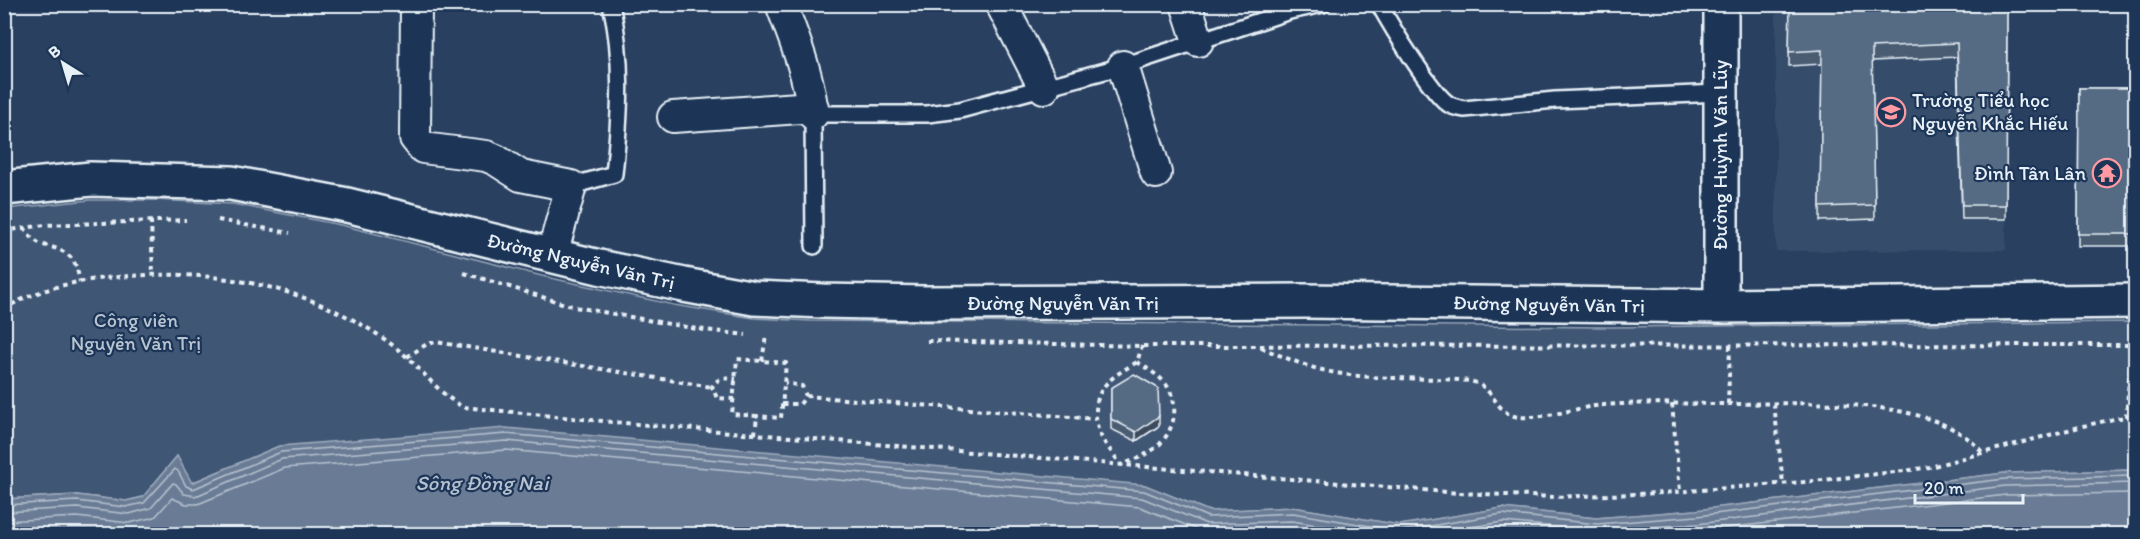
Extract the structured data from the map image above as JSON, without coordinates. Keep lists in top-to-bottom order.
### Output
{
  "streets": {
    "street": ["Đường Huỳnh Văn Lũy", "Đường Nguyễn Văn Trị"]
  },
  "crossings": [
    ["Đường Huỳnh Văn Lũy", "Đường Nguyễn Văn Trị"]
  ],
  "water": ["Sông Đồng Nai"],
  "parks": ["Công viên Nguyễn Văn Trị"],
  "places": {
    "school or university": ["Trường Tiểu học Nguyễn Khắc Hiếu"],
    "temple": ["Đình Tân Lân"]
  },
  "scale_bar": "20 m",
  "north": "top left"
}
